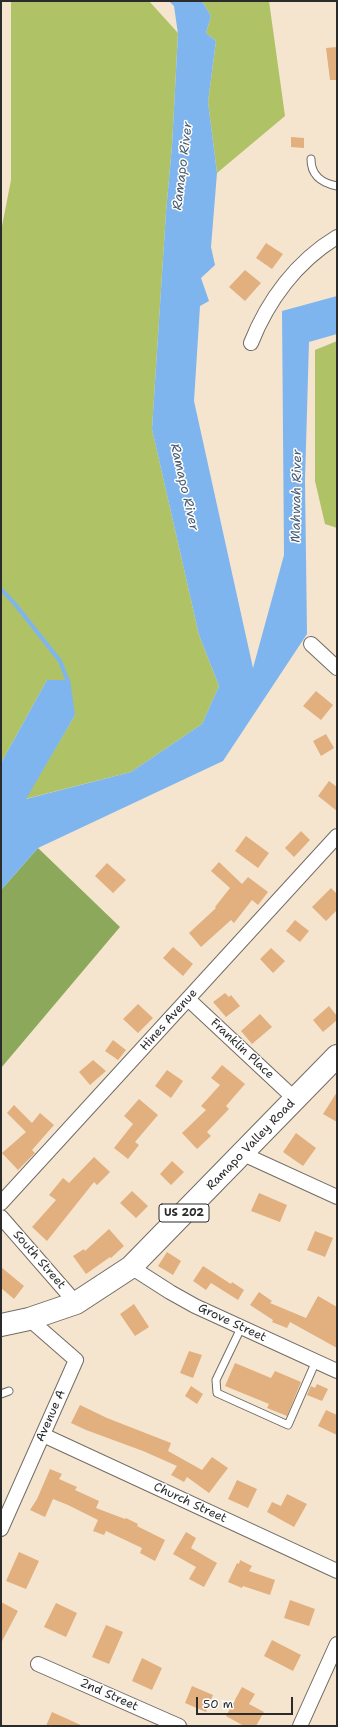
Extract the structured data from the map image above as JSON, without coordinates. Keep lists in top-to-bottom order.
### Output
{
  "streets": {
    "main road": ["Ramapo Valley Road", "US 202"],
    "street": [
      "Hines Avenue",
      "Franklin Place",
      "South Street",
      "Grove Street",
      "Avenue A",
      "Church Street",
      "2nd Street"
    ]
  },
  "crossings": [
    ["Hines Avenue", "Franklin Place"],
    ["Franklin Place", "Ramapo Valley Road"],
    ["Ramapo Valley Road", "South Street"],
    ["Ramapo Valley Road", "Grove Street"],
    ["Ramapo Valley Road", "Avenue A"],
    ["Avenue A", "Church Street"]
  ],
  "water": ["Ramapo River", "Mahwah River"],
  "scale_bar": "50 m"
}
